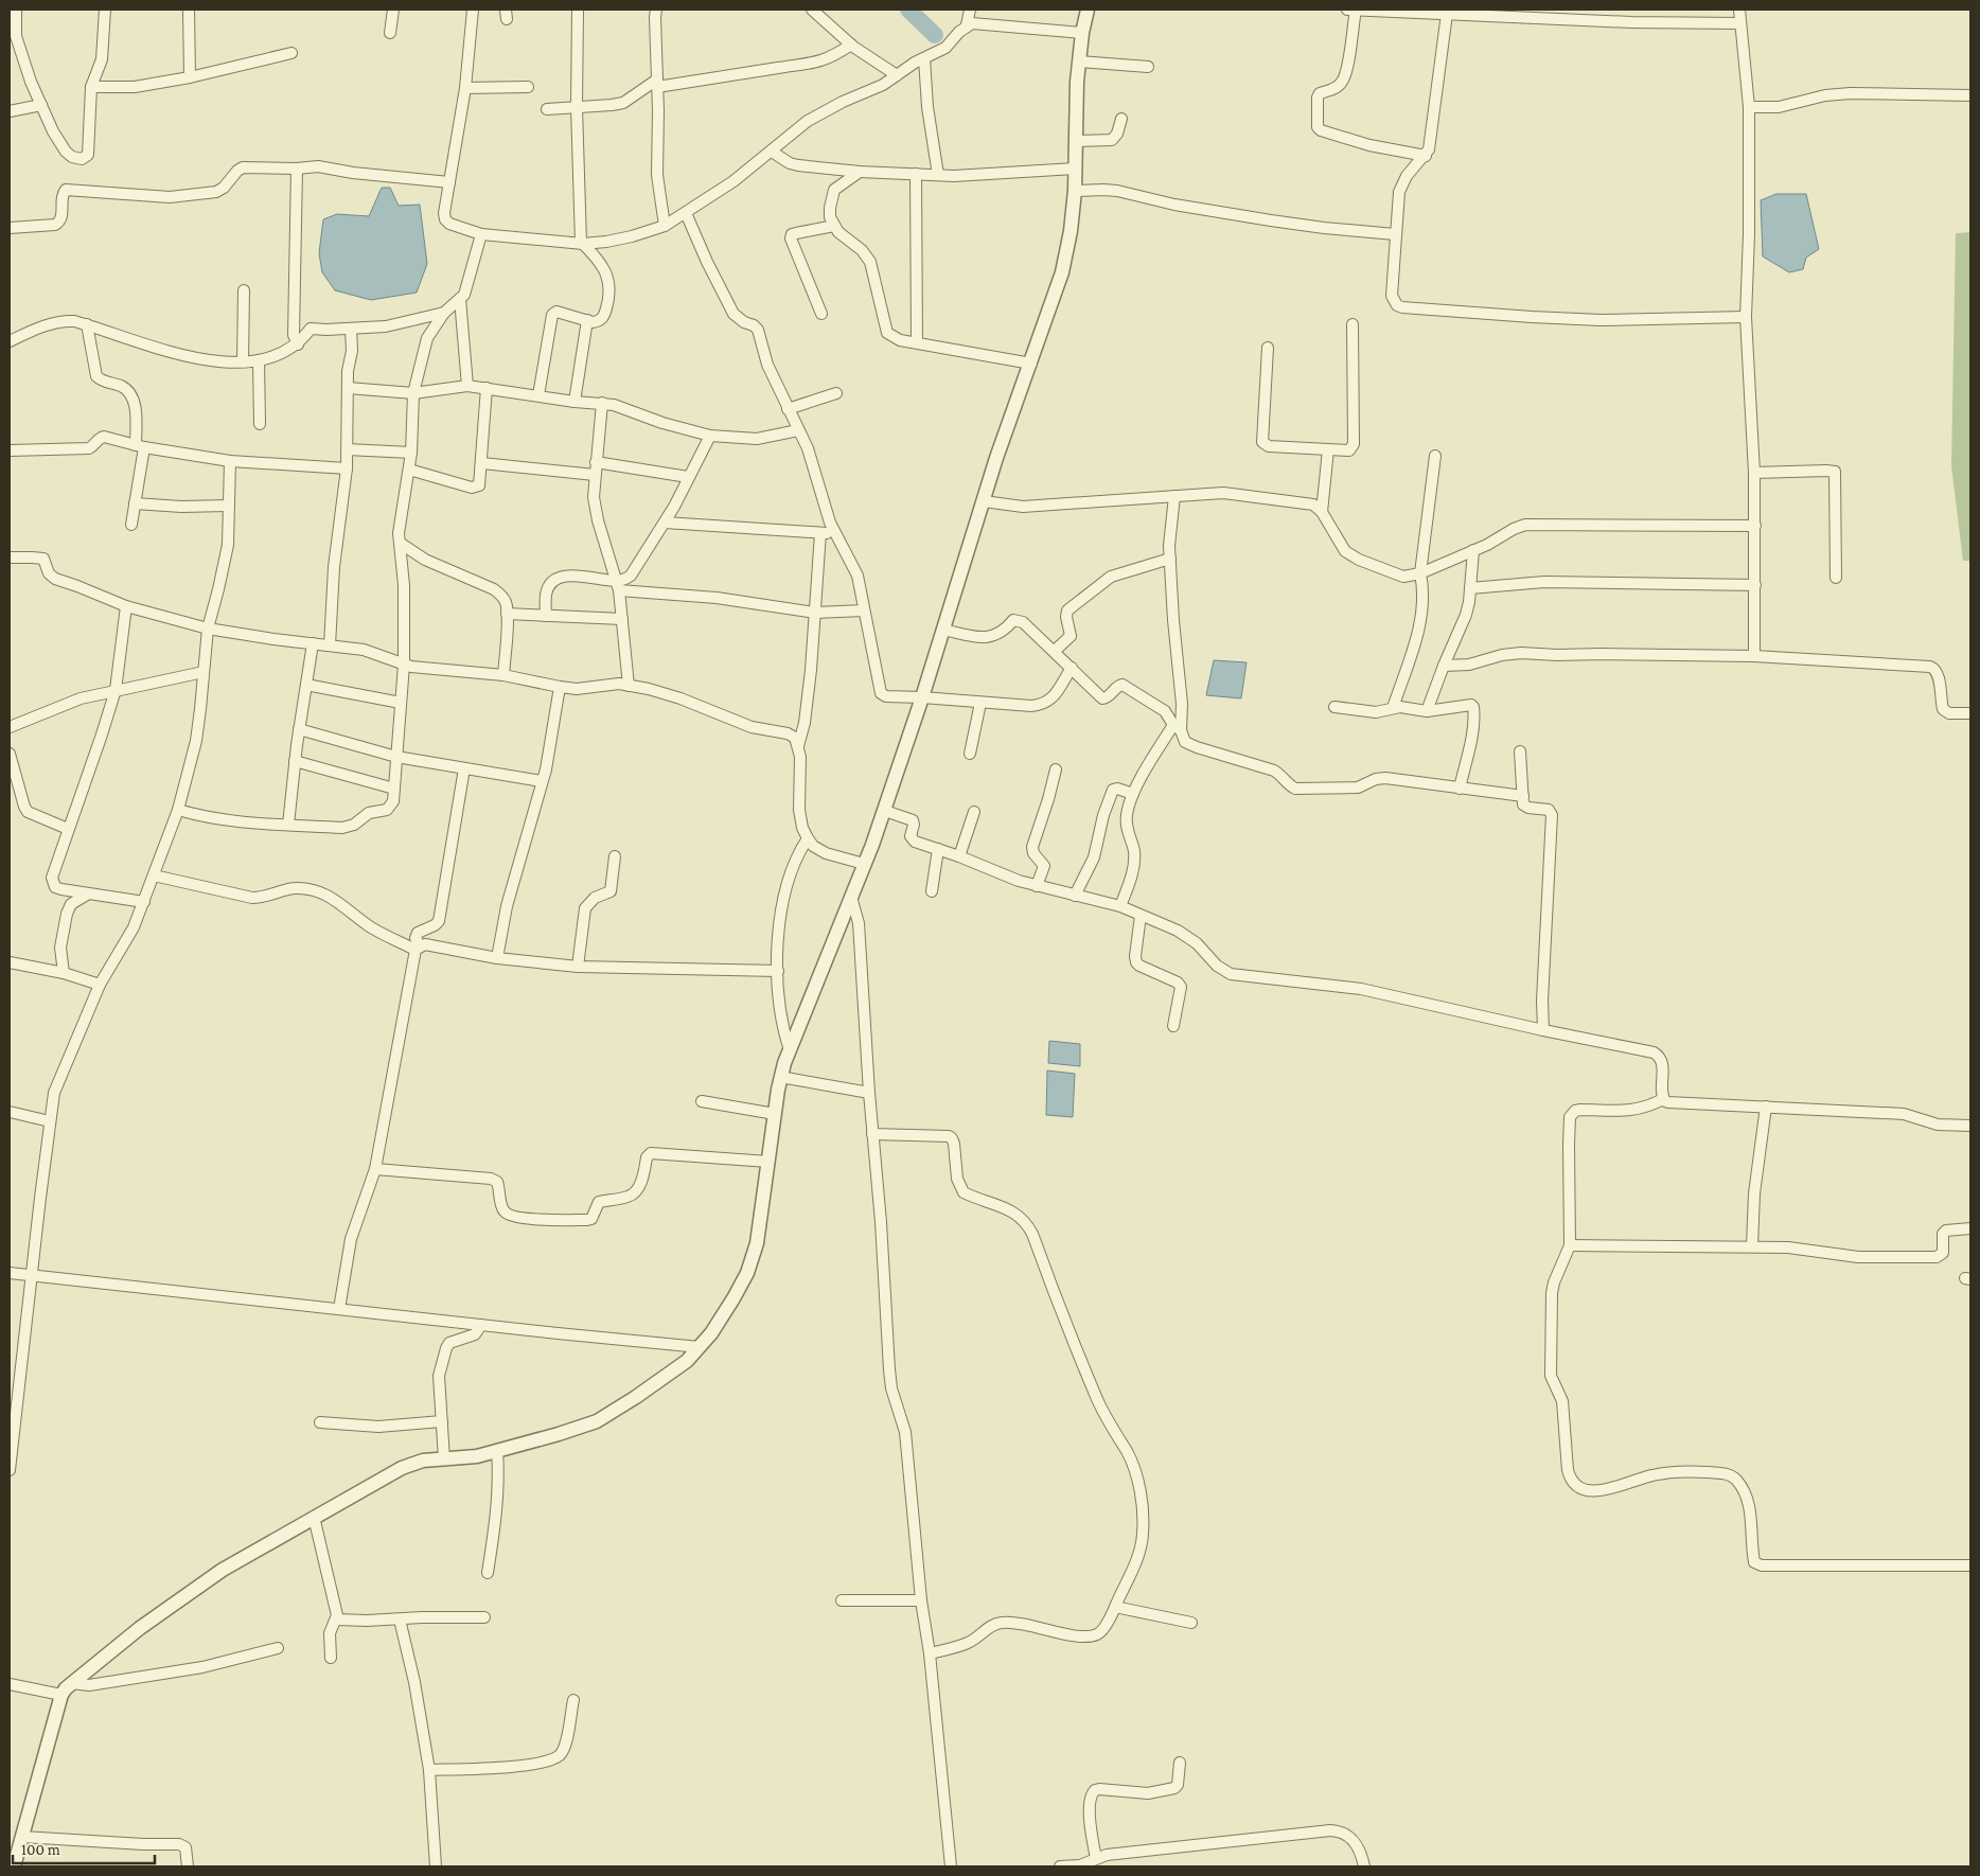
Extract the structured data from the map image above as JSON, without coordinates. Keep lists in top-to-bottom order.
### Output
{
  "scale_bar": "100 m"
}
